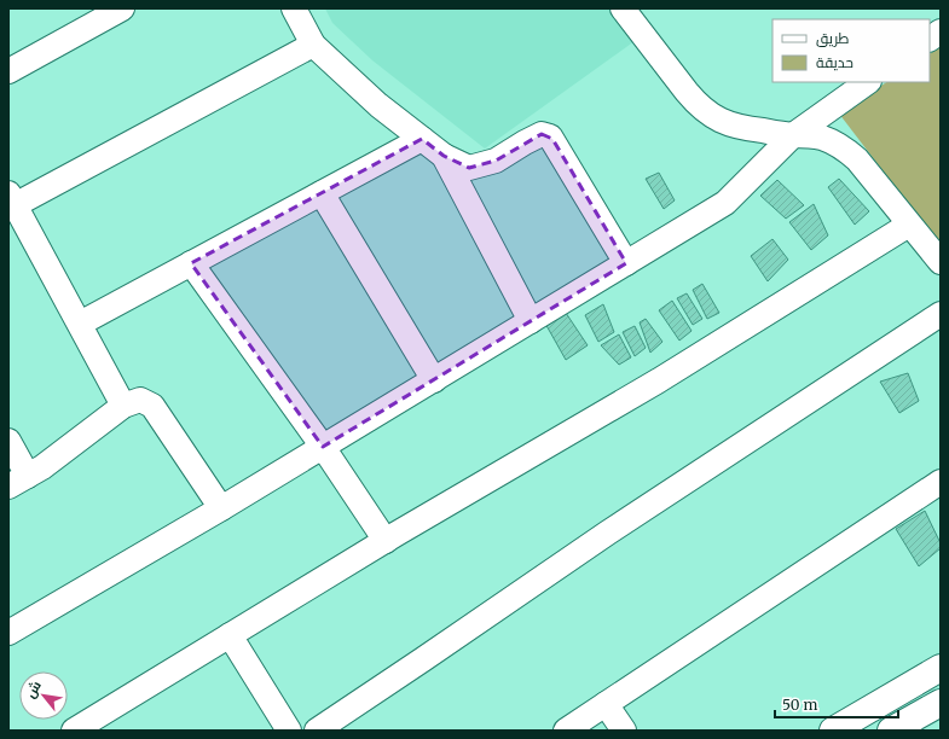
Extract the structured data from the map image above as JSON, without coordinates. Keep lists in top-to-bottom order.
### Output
{
  "legend": ["طريق", "حديقة"],
  "scale_bar": "50 m",
  "north": "top left"
}
